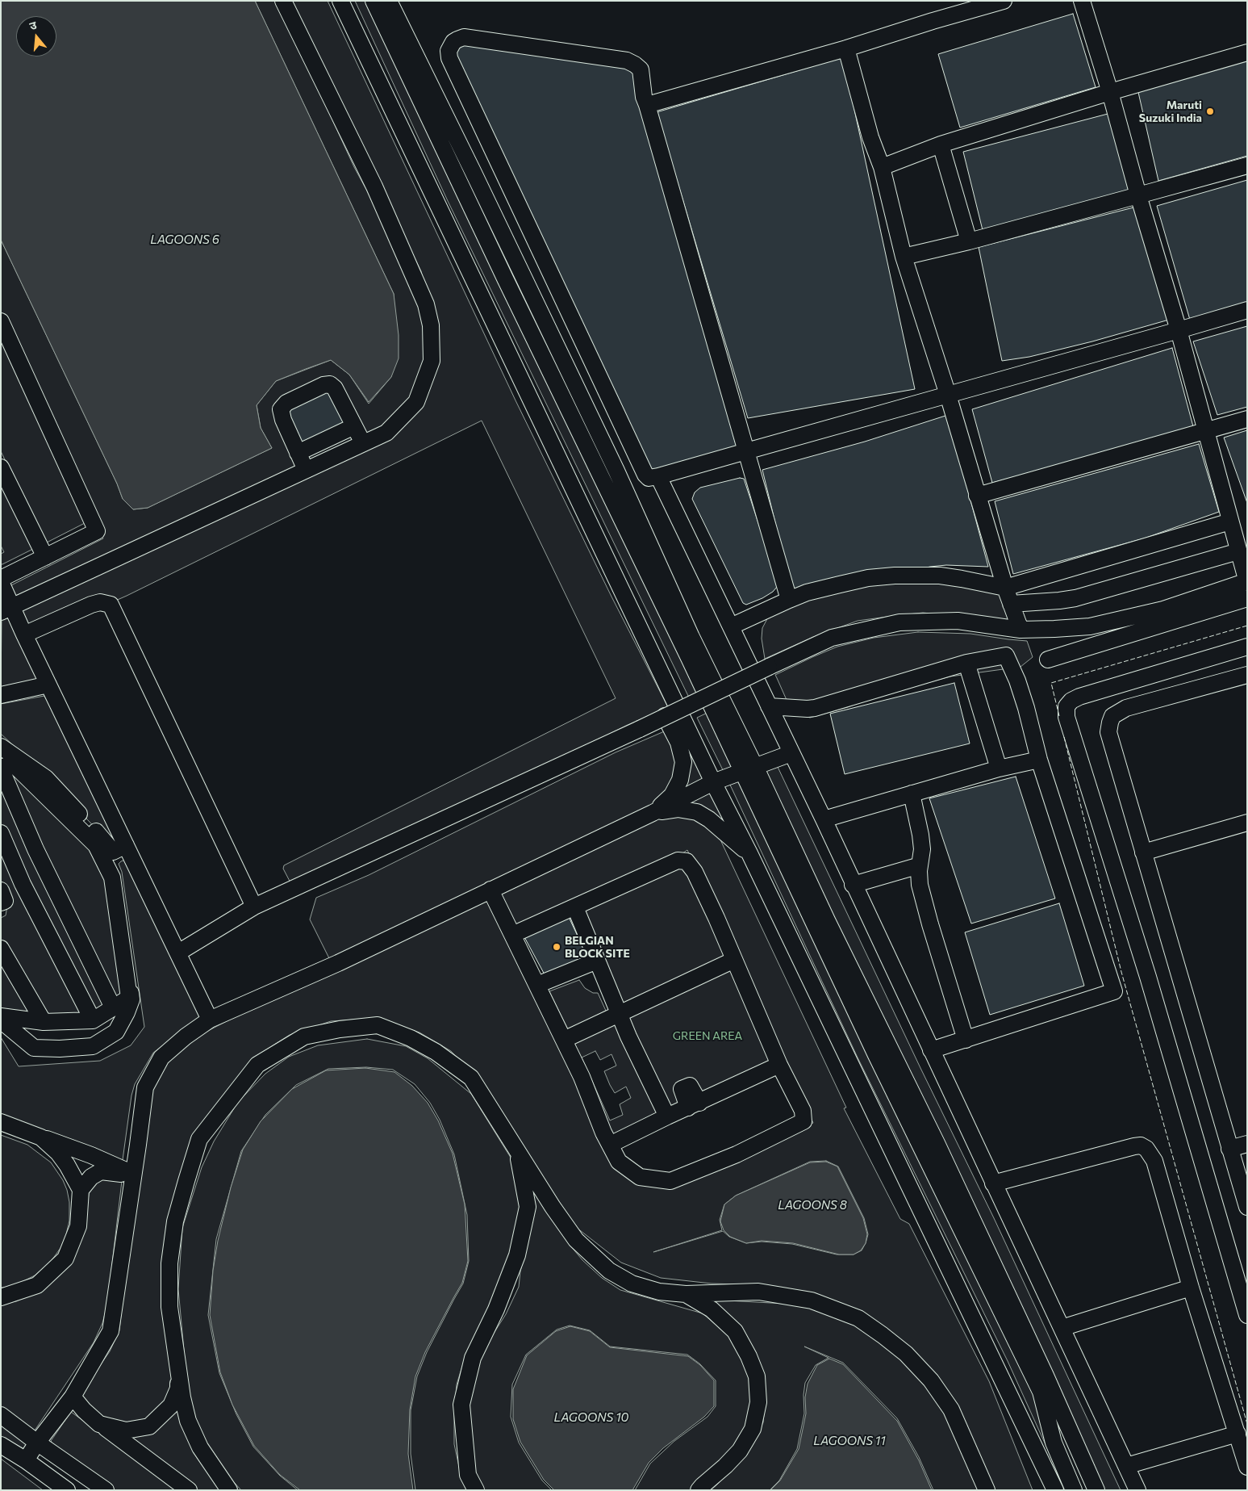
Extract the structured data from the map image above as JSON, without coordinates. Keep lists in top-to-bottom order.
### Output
{
  "water": [
    "LAGOONS 6",
    "LAGOONS 8",
    "LAGOONS 10",
    "LAGOONS 11"
  ],
  "parks": ["GREEN AREA"],
  "places": ["Maruti Suzuki India", "BELGIAN BLOCK SITE"],
  "north": "top"
}
